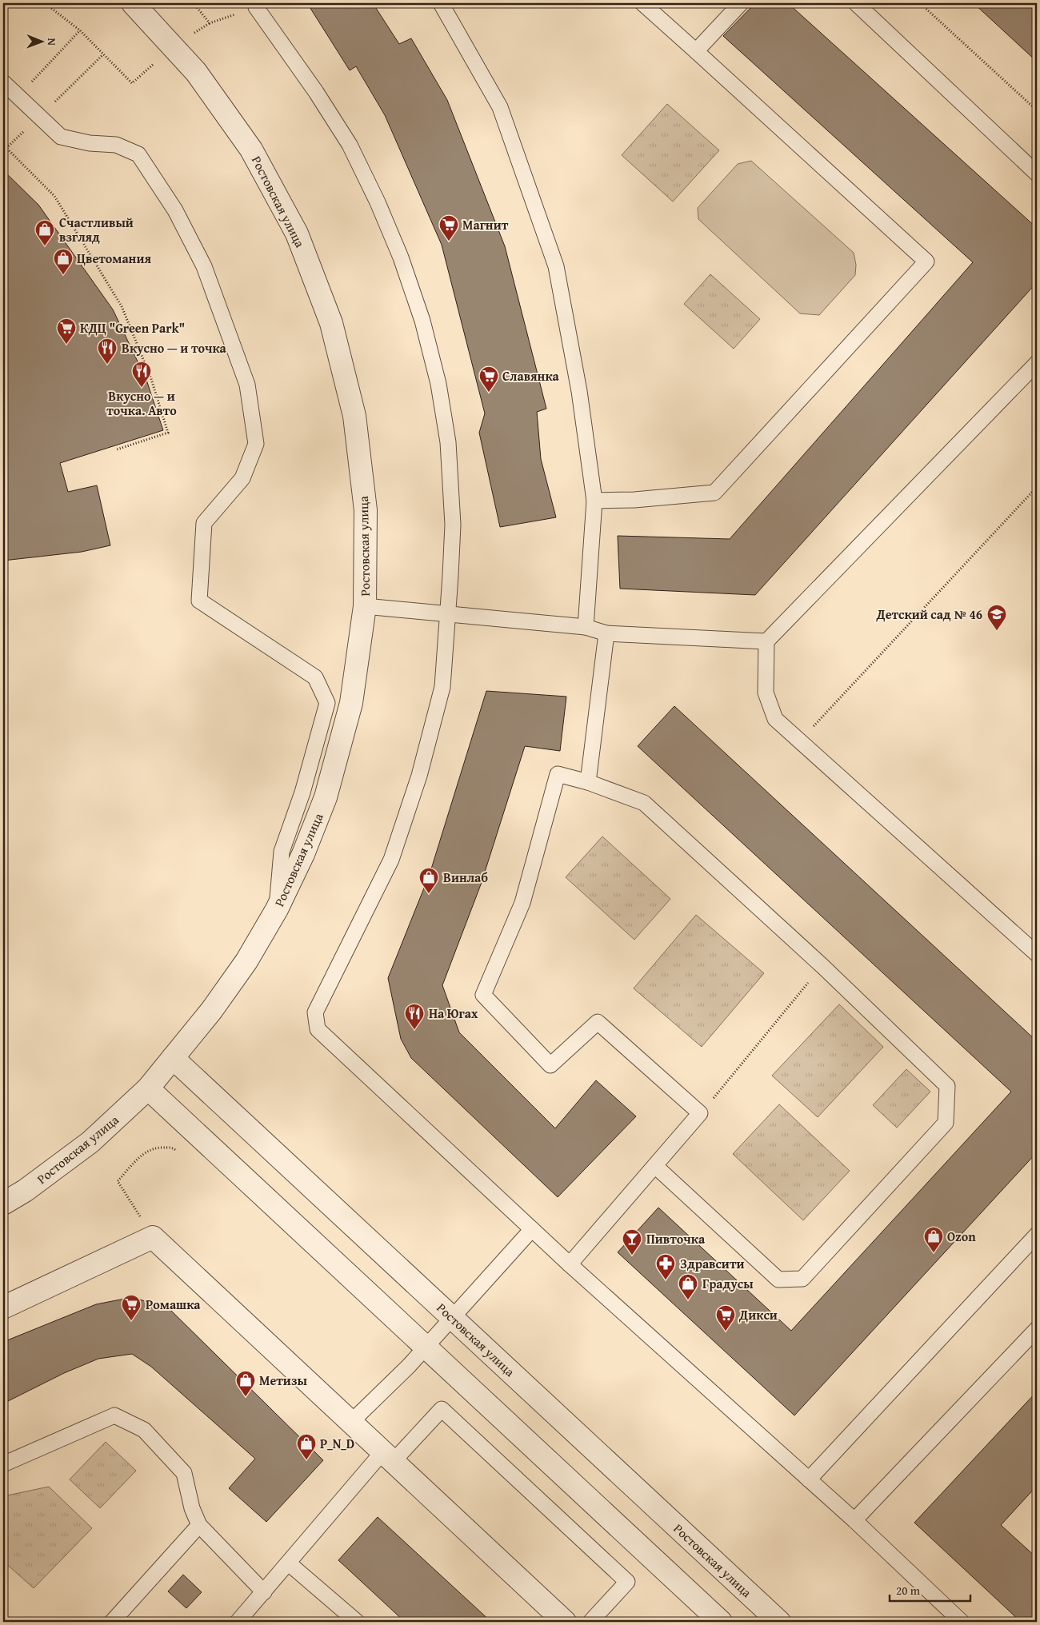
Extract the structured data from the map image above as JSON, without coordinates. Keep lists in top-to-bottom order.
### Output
{
  "streets": {
    "street": ["Ростовская улица"]
  },
  "places": {
    "supermarket": [
      "Магнит",
      "КДЦ \"Green Park\"",
      "Славянка",
      "Ромашка",
      "Дикси"
    ],
    "shop": [
      "Счастливый взгляд",
      "Цветомания",
      "Винлаб",
      "Ozon",
      "Градусы",
      "Метизы",
      "P_N_D"
    ],
    "restaurant": ["Вкусно — и точка", "Вкусно — и точка. Авто", "На Югах"],
    "school or university": ["Детский сад № 46"],
    "bar": ["Пивточка"],
    "pharmacy": ["Здравсити"]
  },
  "scale_bar": "20 m",
  "north": "right"
}
